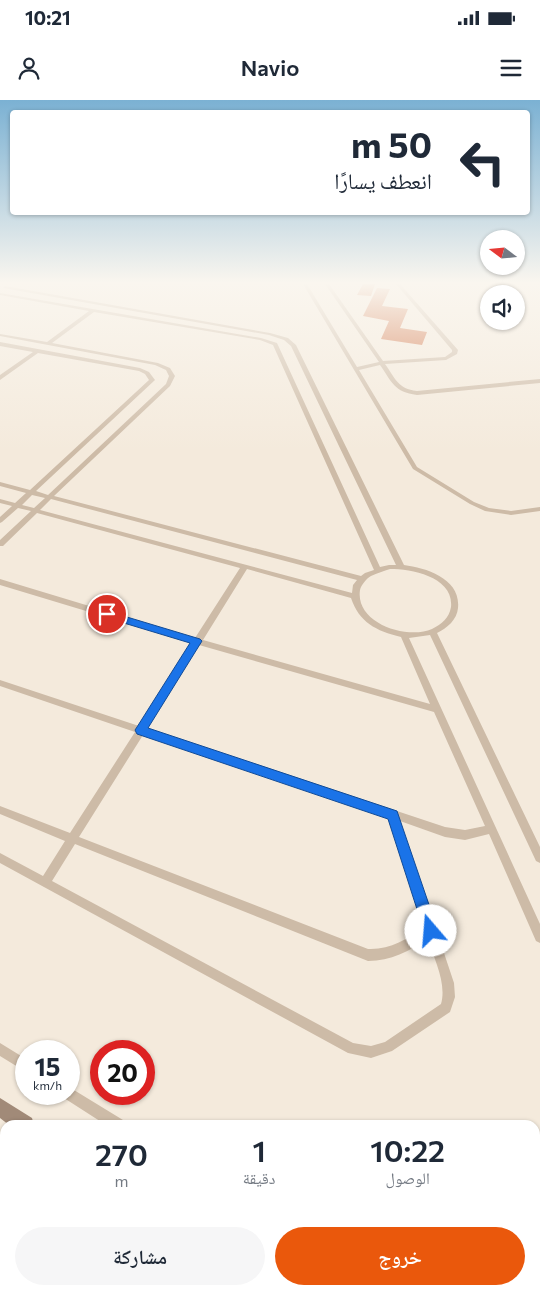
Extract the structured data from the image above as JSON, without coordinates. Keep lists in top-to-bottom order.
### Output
{
  "north": "left",
  "page": {
    "status": "10:21",
    "header": "Navio",
    "turn": ["50 m", "انعطف يسارًا"],
    "speed": "15 km/h",
    "limit": "20",
    "eta": [
      "10:22",
      "الوصول",
      "1",
      "دقيقة",
      "270",
      "m"
    ],
    "buttons": ["خروج", "مشاركة"]
  }
}
